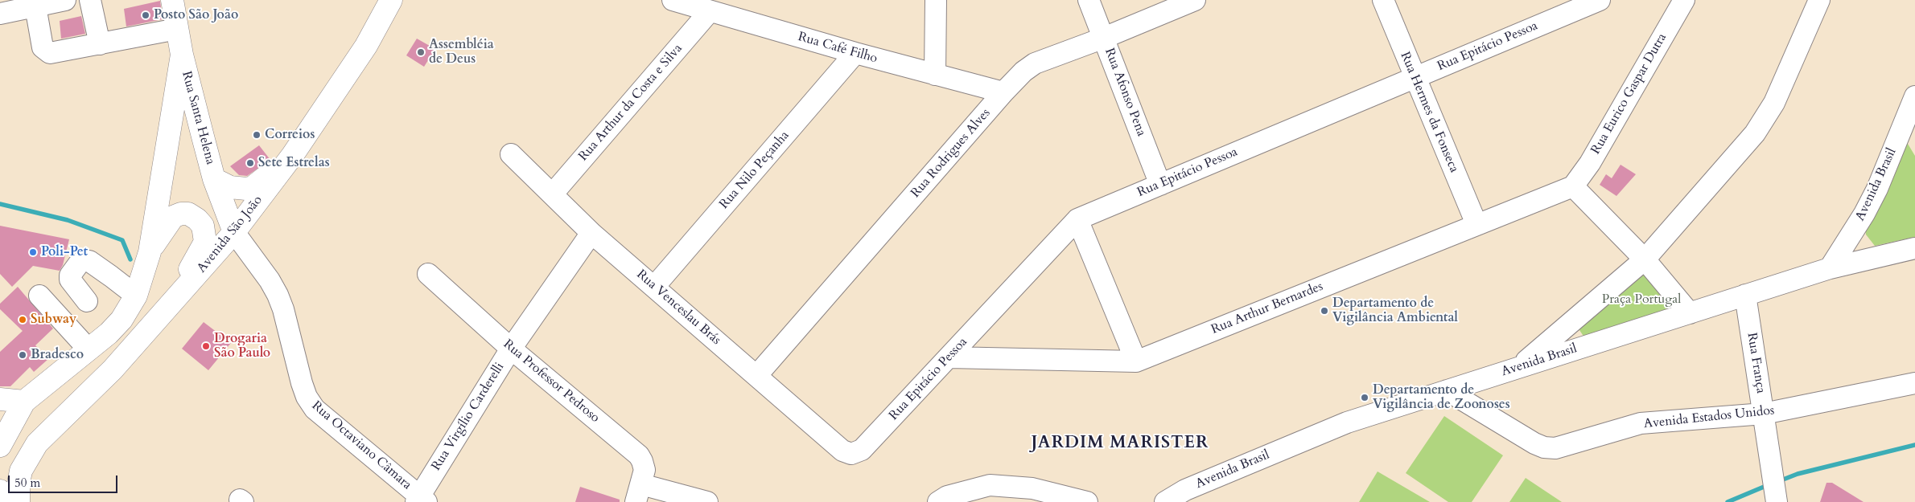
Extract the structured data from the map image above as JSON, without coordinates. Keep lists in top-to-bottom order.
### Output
{
  "streets": {
    "main road": ["Rua Santa Helena", "Avenida São João"],
    "street": [
      "Rua Epitácio Pessoa",
      "Rua Café Filho",
      "Rua Afonso Pena",
      "Rua Eurico Gaspar Dutra",
      "Rua Arthur da Costa e Silva",
      "Rua Hermes da Fonseca",
      "Rua Rodrigues Alves",
      "Rua Nilo Peçanha",
      "Avenida Brasil",
      "Rua Venceslau Brás",
      "Rua Arthur Bernardes",
      "Rua França",
      "Rua Professor Pedroso",
      "Rua Virgílio Carderelli",
      "Avenida Estados Unidos",
      "Rua Octaviano Câmara"
    ]
  },
  "crossings": [
    ["Rua Epitácio Pessoa", "Rua Afonso Pena"],
    ["Rua Epitácio Pessoa", "Rua Hermes da Fonseca"],
    ["Rua Epitácio Pessoa", "Rua Venceslau Brás"],
    ["Rua Epitácio Pessoa", "Rua Arthur Bernardes"],
    ["Rua Café Filho", "Rua Arthur da Costa e Silva"],
    ["Rua Café Filho", "Rua Rodrigues Alves"],
    ["Rua Café Filho", "Rua Nilo Peçanha"],
    ["Rua Afonso Pena", "Rua Rodrigues Alves"],
    ["Rua Eurico Gaspar Dutra", "Rua Arthur Bernardes"],
    ["Rua Arthur da Costa e Silva", "Rua Venceslau Brás"],
    ["Rua Hermes da Fonseca", "Rua Arthur Bernardes"],
    ["Rua Santa Helena", "Avenida São João"],
    ["Rua Santa Helena", "Rua Octaviano Câmara"],
    ["Rua Rodrigues Alves", "Rua Venceslau Brás"],
    ["Rua Nilo Peçanha", "Rua Venceslau Brás"],
    ["Avenida Brasil", "Rua França"],
    ["Avenida Brasil", "Avenida Estados Unidos"],
    ["Avenida São João", "Rua Octaviano Câmara"],
    ["Rua Venceslau Brás", "Rua Virgílio Carderelli"],
    ["Rua França", "Avenida Estados Unidos"],
    ["Rua Professor Pedroso", "Rua Virgílio Carderelli"],
    ["Rua Virgílio Carderelli", "Rua Octaviano Câmara"]
  ],
  "districts": ["JARDIM MARISTER"],
  "parks": ["Praça Portugal"],
  "places": [
    "Posto São João",
    "Assembléia de Deus",
    "Correios",
    "Sete Estrelas",
    "Poli-Pet",
    "Departamento de Vigilância Ambiental",
    "Subway",
    "Drogaria São Paulo",
    "Bradesco",
    "Departamento de Vigilância de Zoonoses"
  ],
  "scale_bar": "50 m"
}
